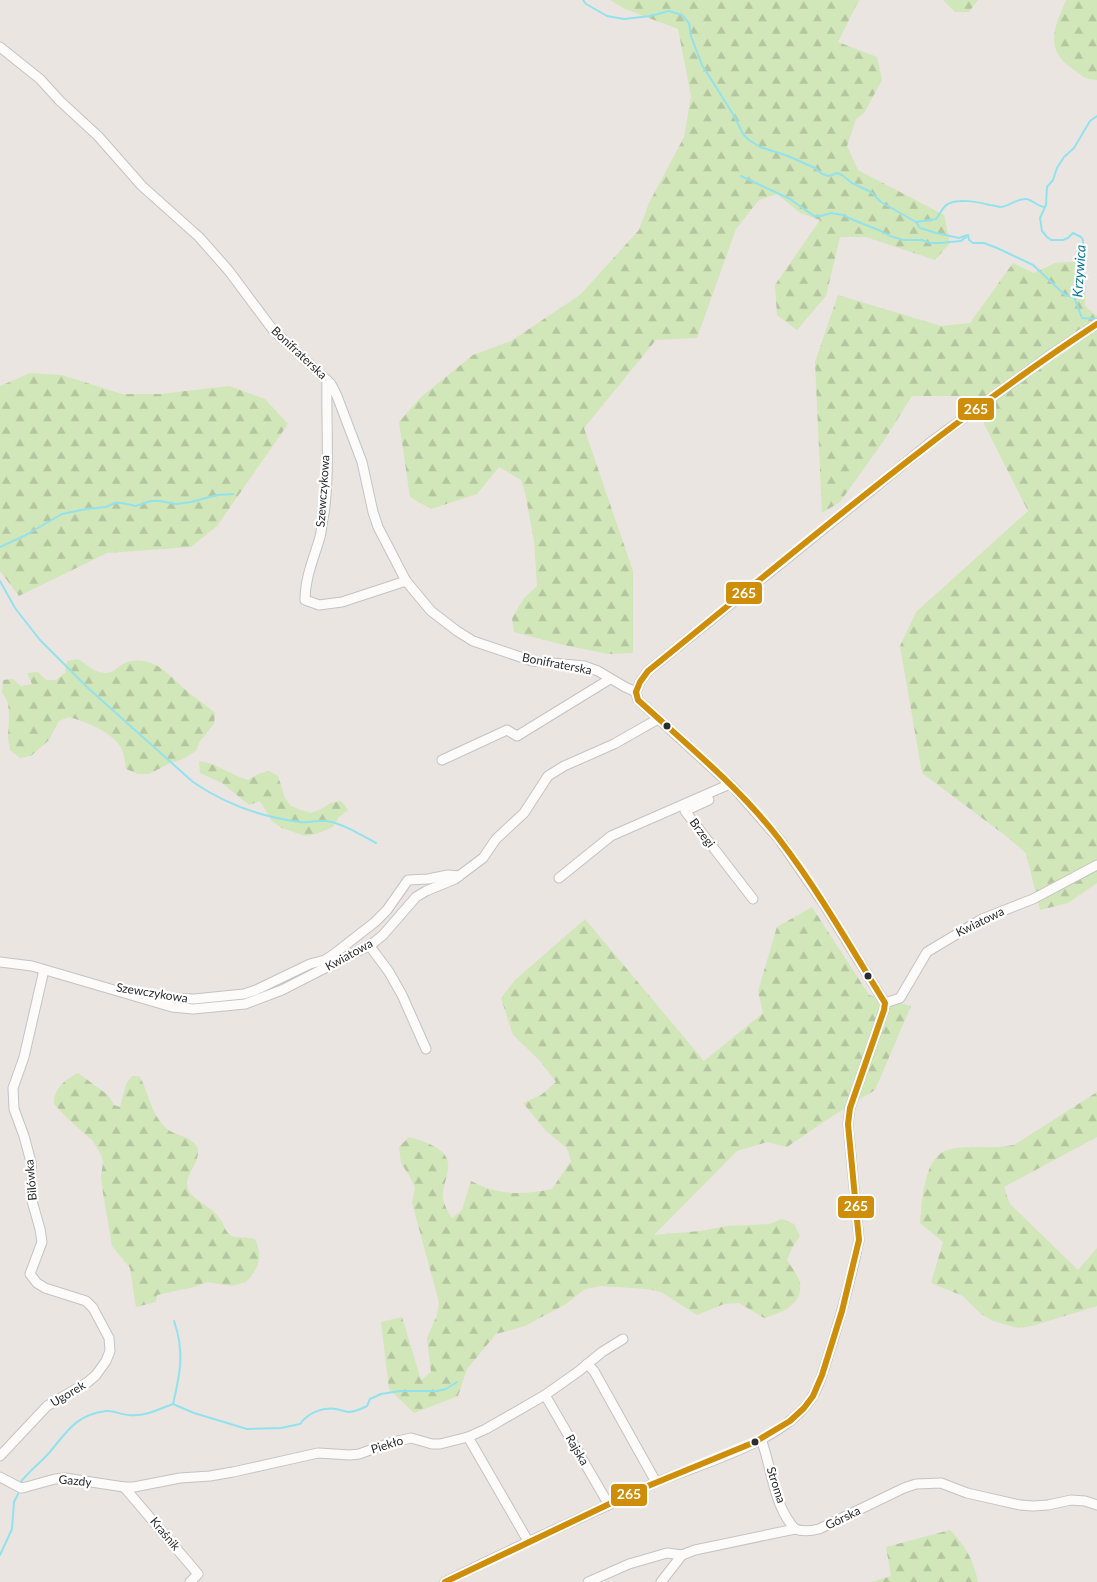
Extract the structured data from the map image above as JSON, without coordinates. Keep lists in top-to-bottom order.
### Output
{
  "streets": {
    "street": [
      "Bonifraterska",
      "Szewczykowa",
      "Brzegi",
      "Kwiatowa",
      "Bilówka",
      "Ugorek",
      "Piekło",
      "Rajska",
      "Gazdy",
      "Stroma",
      "Górska",
      "Kraśnik"
    ]
  },
  "crossings": [
    ["Bonifraterska", "Szewczykowa"],
    ["Szewczykowa", "Kwiatowa"],
    ["Kwiatowa", "Bilówka"],
    ["Bilówka", "Ugorek"],
    ["Piekło", "Rajska"],
    ["Piekło", "Gazdy"],
    ["Piekło", "Kraśnik"],
    ["Gazdy", "Kraśnik"],
    ["Stroma", "Górska"]
  ],
  "water": ["Krzywica"],
  "lines": ["transit line 265"]
}
